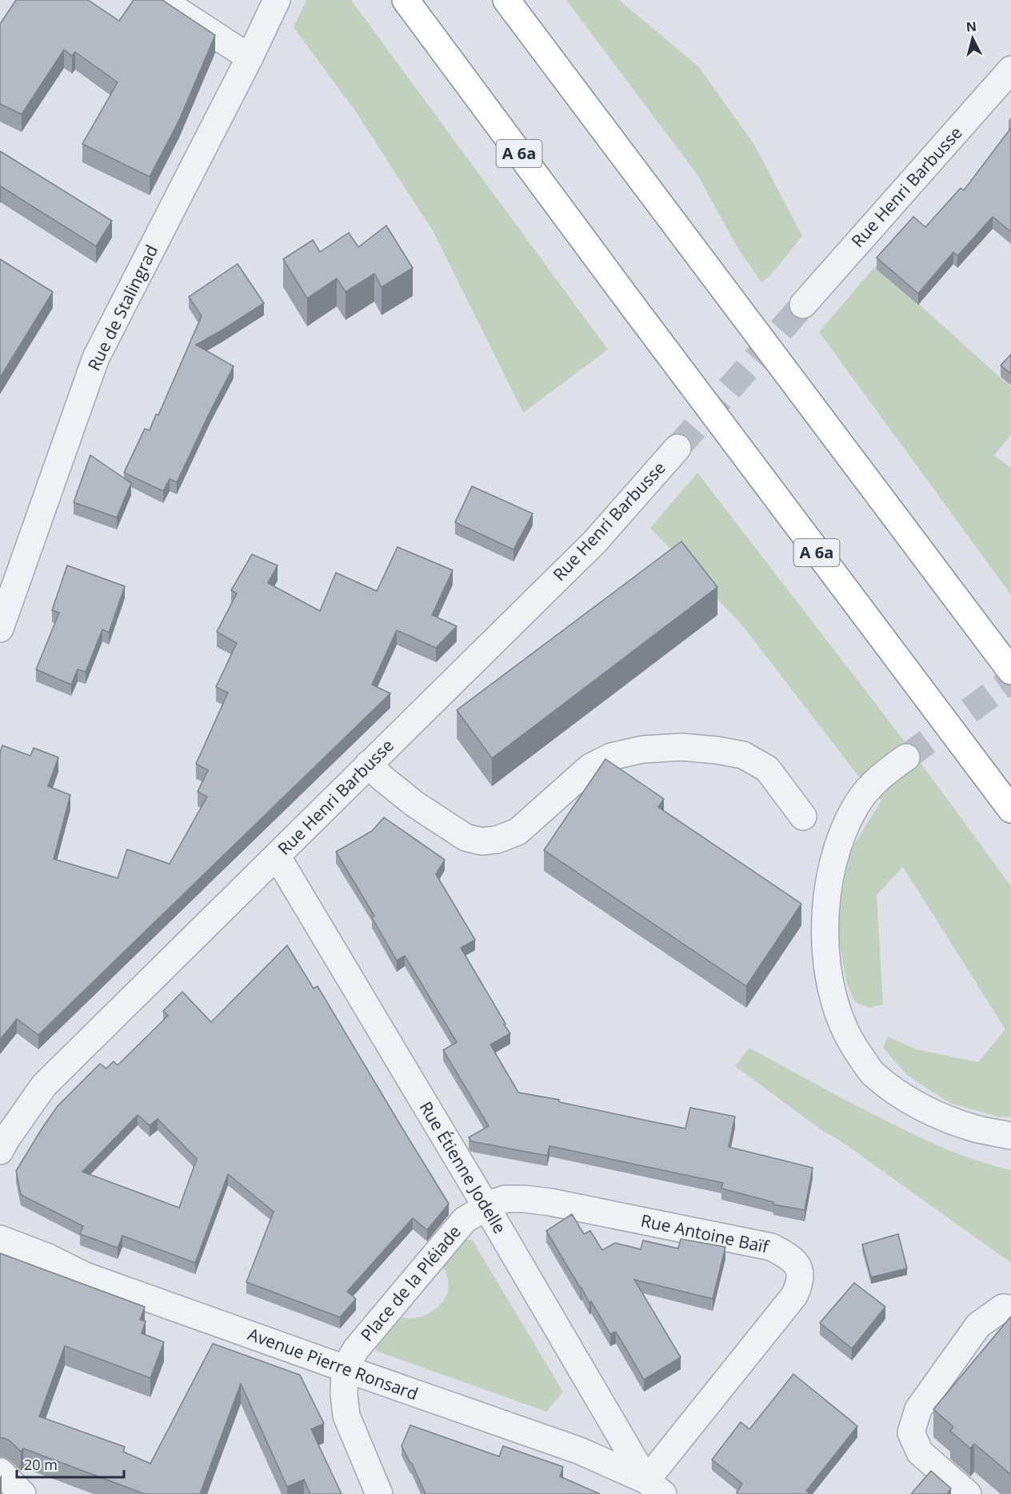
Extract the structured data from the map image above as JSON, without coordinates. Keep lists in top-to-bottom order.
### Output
{
  "streets": {
    "highway": ["A 6a"],
    "street": [
      "Rue Henri Barbusse",
      "Rue de Stalingrad",
      "Rue Étienne Jodelle",
      "Rue Antoine Baïf",
      "Place de la Pléiade",
      "Avenue Pierre Ronsard"
    ]
  },
  "crossings": [
    ["Rue Henri Barbusse", "Rue Étienne Jodelle"],
    ["Rue Étienne Jodelle", "Rue Antoine Baïf"],
    ["Rue Étienne Jodelle", "Place de la Pléiade"],
    ["Rue Étienne Jodelle", "Avenue Pierre Ronsard"],
    ["Rue Antoine Baïf", "Place de la Pléiade"],
    ["Rue Antoine Baïf", "Avenue Pierre Ronsard"],
    ["Place de la Pléiade", "Avenue Pierre Ronsard"]
  ],
  "scale_bar": "20 m",
  "north": "top"
}
